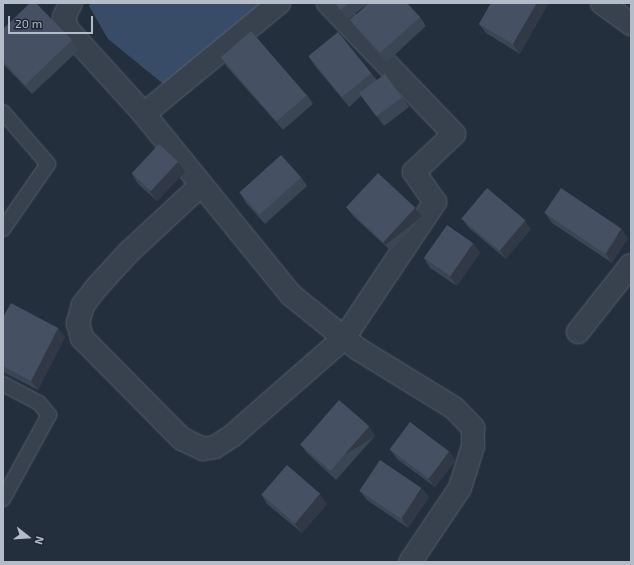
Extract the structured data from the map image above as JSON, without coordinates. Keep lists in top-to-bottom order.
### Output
{
  "scale_bar": "20 m",
  "north": "right"
}
